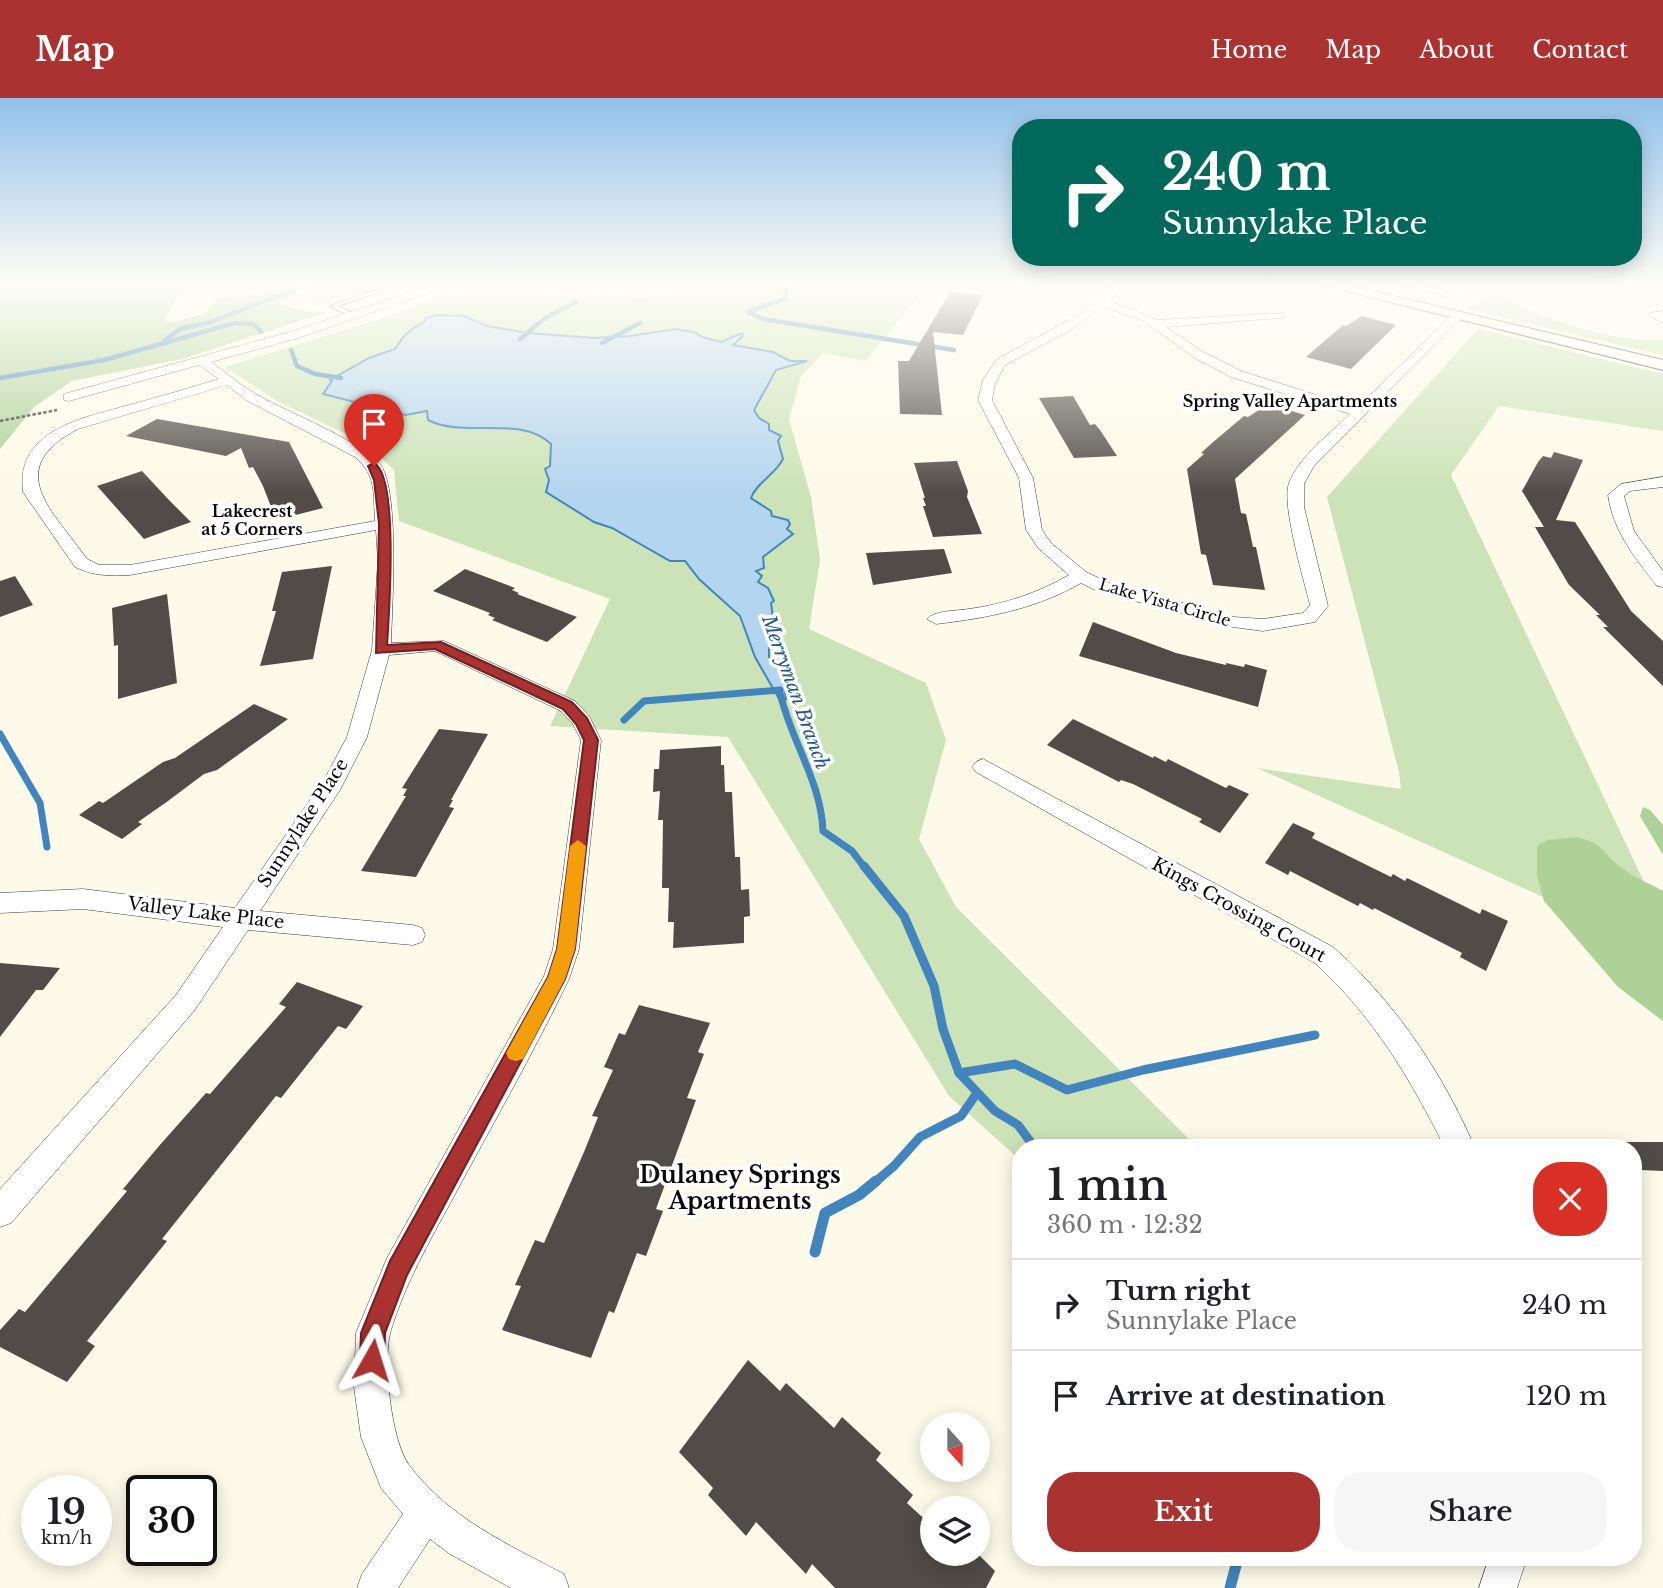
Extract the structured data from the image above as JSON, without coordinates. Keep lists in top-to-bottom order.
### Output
{
  "streets": {
    "street": [
      "Lake Vista Circle",
      "Sunnylake Place",
      "Kings Crossing Court",
      "Valley Lake Place"
    ]
  },
  "crossings": [
    ["Sunnylake Place", "Valley Lake Place"]
  ],
  "districts": ["Spring Valley Apartments", "Lakecrest at 5 Corners", "Dulaney Springs Apartments"],
  "water": ["Merryman Branch"],
  "north": "bottom",
  "page": {
    "header": "Map",
    "nav": [
      "Home",
      "Map",
      "About",
      "Contact"
    ],
    "turn": ["240 m", "Sunnylake Place"],
    "heading": ["1 min", "360 m · 12:32"],
    "list": [
      {
        "name": "Turn right",
        "note": "Sunnylake Place",
        "value": "240 m"
      },
      {
        "name": "Arrive at destination",
        "value": "120 m"
      }
    ],
    "buttons": ["Exit", "Share"],
    "speed": "19 km/h",
    "limit": "30"
  }
}
